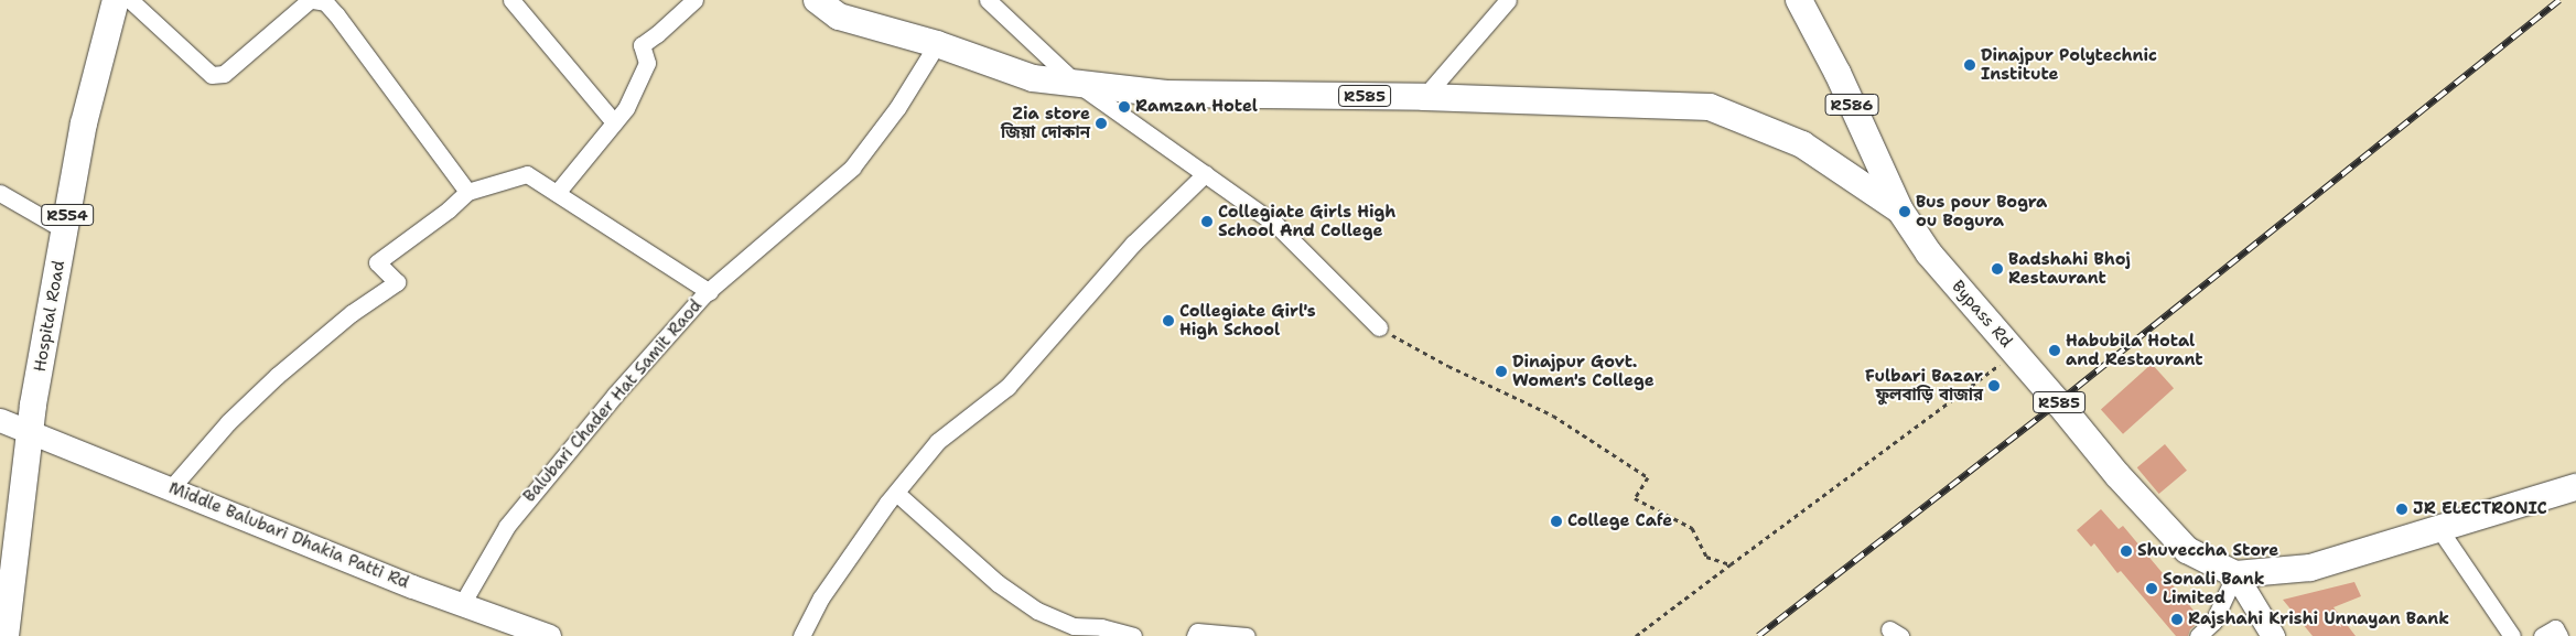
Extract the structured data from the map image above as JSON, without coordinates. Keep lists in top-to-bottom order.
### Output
{
  "streets": {
    "main road": [
      "R585",
      "R586",
      "R554",
      "Bypass Rd",
      "Hospital Road"
    ],
    "street": ["Balubari Chader Hat Samit Raod", "Middle Balubari Dhakia Patti Rd"]
  },
  "crossings": [
    ["R585", "Bypass Rd"],
    ["R585", "Balubari Chader Hat Samit Raod"],
    ["Hospital Road", "Middle Balubari Dhakia Patti Rd"],
    ["Balubari Chader Hat Samit Raod", "Middle Balubari Dhakia Patti Rd"]
  ],
  "places": [
    "Dinajpur Polytechnic Institute",
    "Ramzan Hotel",
    "Zia store জিয়া দোকান",
    "Bus pour Bogra ou Bogura",
    "Collegiate Girls High School And College",
    "Badshahi Bhoj Restaurant",
    "Collegiate Girl's High School",
    "Habubila Hotal and Restaurant",
    "Dinajpur Govt. Women's College",
    "Fulbari Bazar ফুলবাড়ি বাজার",
    "JR ELECTRONIC",
    "College Cafe",
    "Shuveccha Store",
    "Sonali Bank Limited",
    "Rajshahi Krishi Unnayan Bank"
  ]
}
